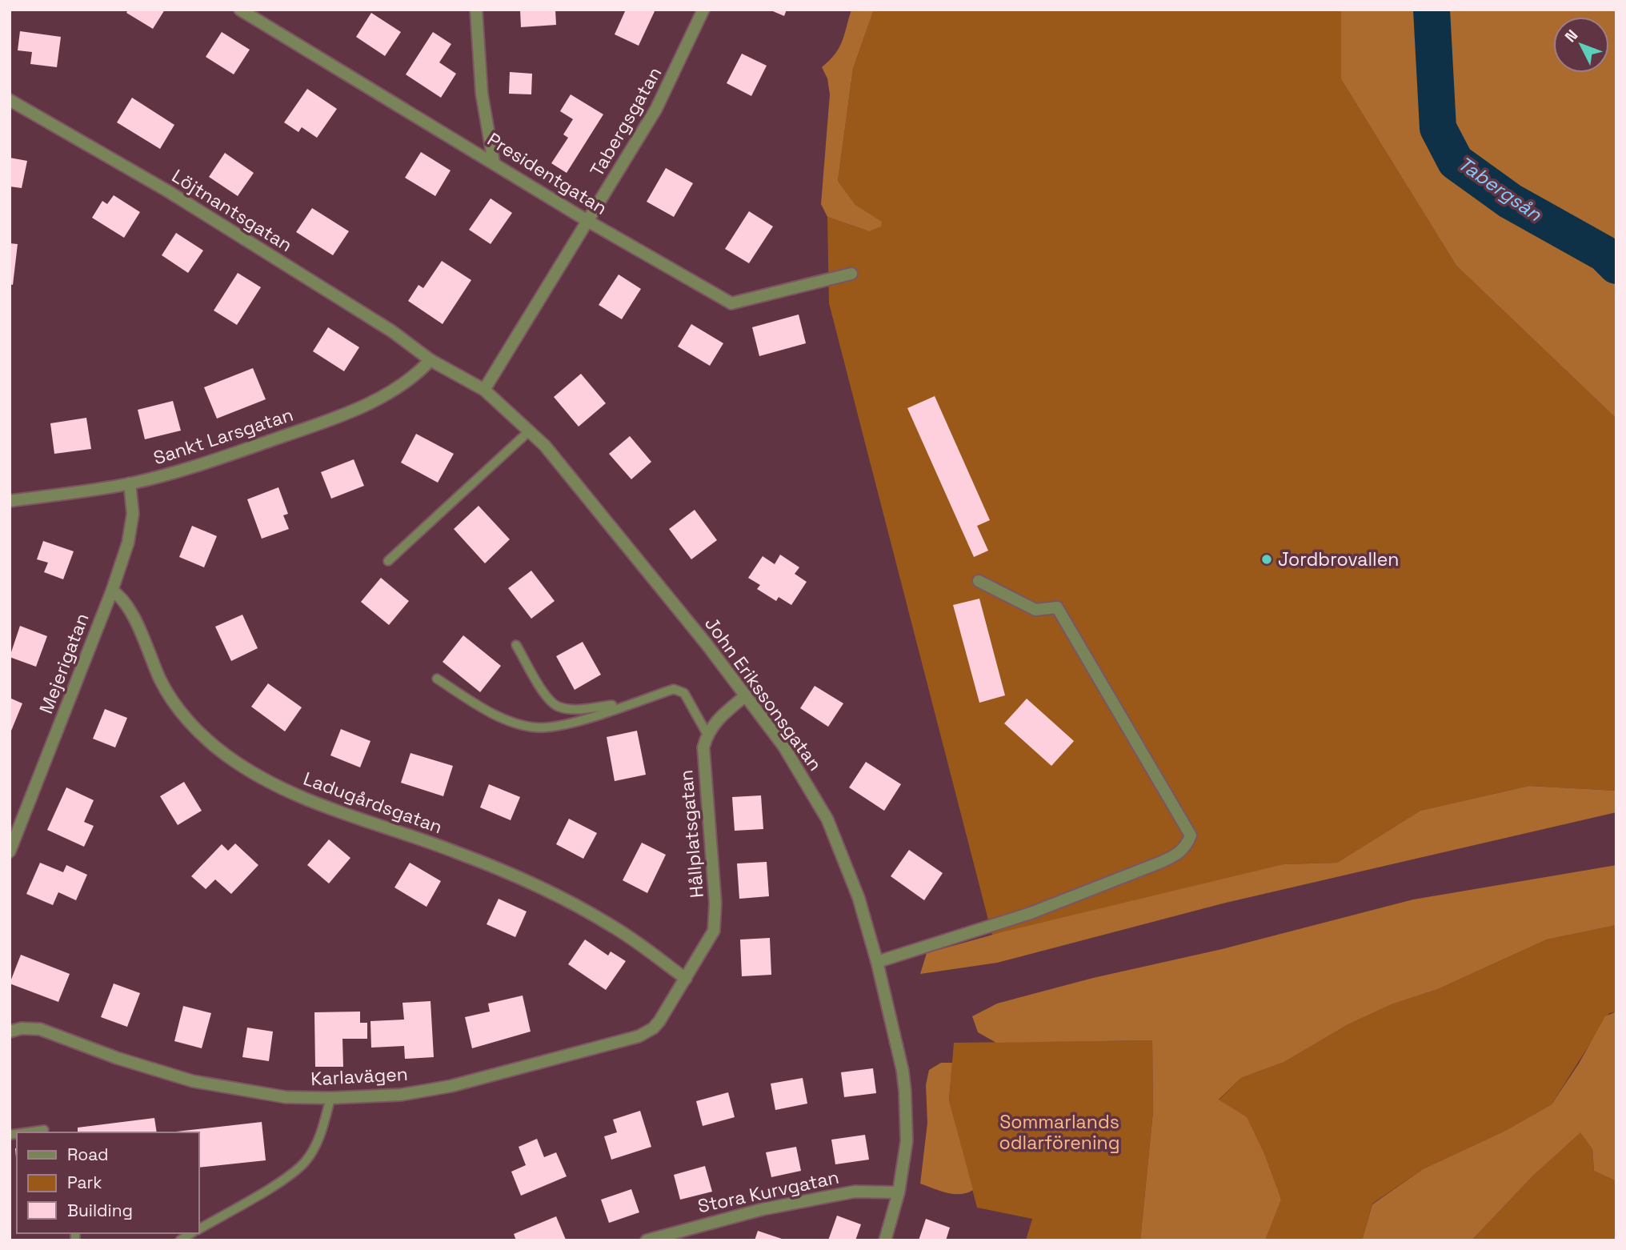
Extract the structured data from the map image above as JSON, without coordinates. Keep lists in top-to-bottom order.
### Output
{
  "streets": {
    "street": [
      "Tabergsgatan",
      "Presidentgatan",
      "Löjtnantsgatan",
      "Sankt Larsgatan",
      "Mejerigatan",
      "John Erikssonsgatan",
      "Ladugårdsgatan",
      "Hållplatsgatan",
      "Karlavägen",
      "Stora Kurvgatan"
    ]
  },
  "crossings": [
    ["Tabergsgatan", "Presidentgatan"],
    ["Tabergsgatan", "John Erikssonsgatan"],
    ["Löjtnantsgatan", "Sankt Larsgatan"],
    ["Löjtnantsgatan", "John Erikssonsgatan"],
    ["Sankt Larsgatan", "Mejerigatan"],
    ["Sankt Larsgatan", "John Erikssonsgatan"],
    ["Mejerigatan", "Ladugårdsgatan"],
    ["John Erikssonsgatan", "Stora Kurvgatan"],
    ["Ladugårdsgatan", "Hållplatsgatan"],
    ["Ladugårdsgatan", "Karlavägen"],
    ["Hållplatsgatan", "Karlavägen"]
  ],
  "water": ["Tabergsån"],
  "parks": ["Sommarlands odlarförening"],
  "places": ["Jordbrovallen"],
  "legend": ["Road", "Park", "Building"],
  "north": "top left"
}
